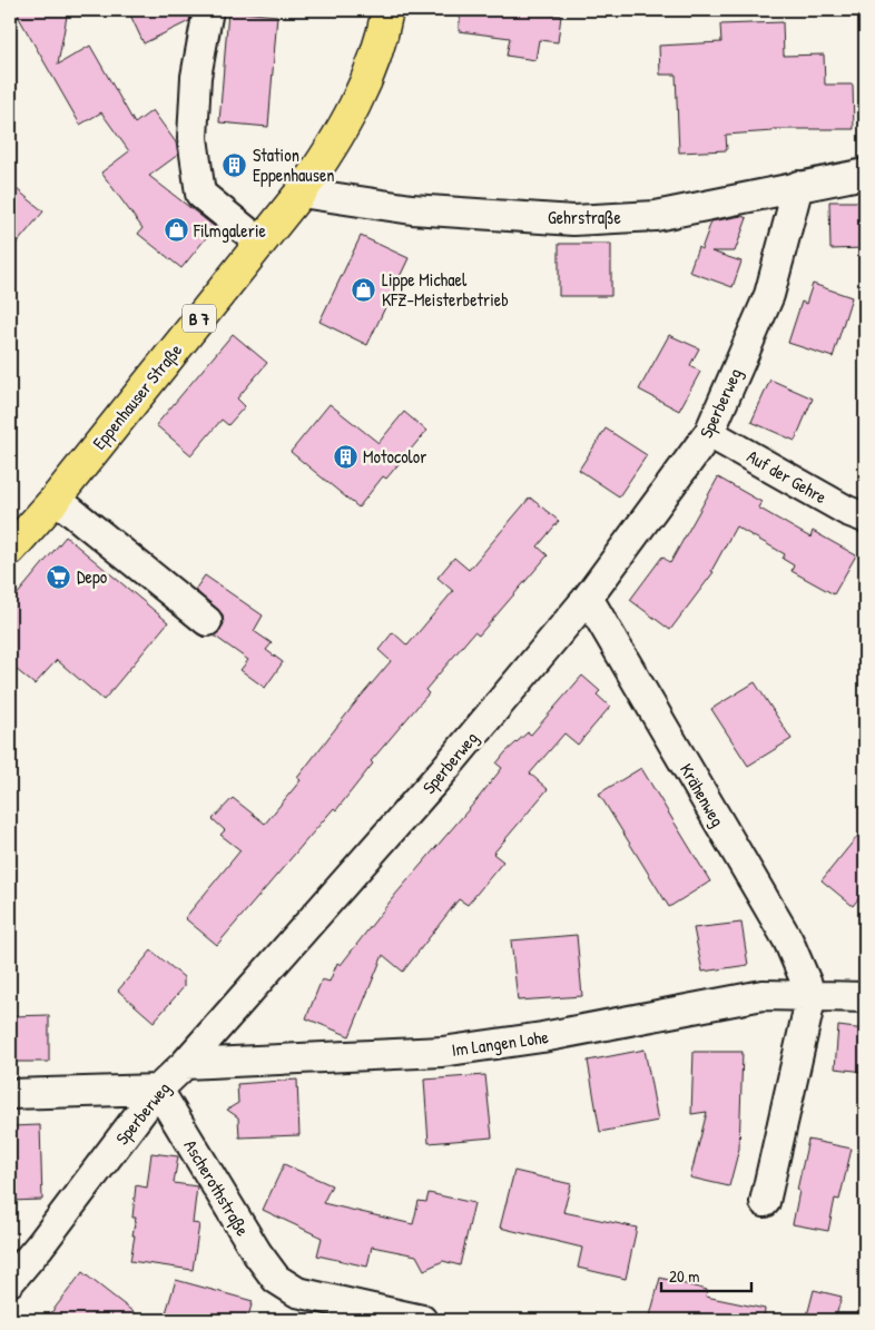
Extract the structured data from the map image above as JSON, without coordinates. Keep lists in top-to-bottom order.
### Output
{
  "streets": {
    "main road": ["B 7", "Eppenhauser Straße"],
    "street": [
      "Gehrstraße",
      "Sperberweg",
      "Auf der Gehre",
      "Krähenweg",
      "Im Langen Lohe",
      "Ascherothstraße"
    ]
  },
  "crossings": [
    ["Gehrstraße", "Eppenhauser Straße"],
    ["Gehrstraße", "Sperberweg"],
    ["Sperberweg", "Auf der Gehre"],
    ["Sperberweg", "Krähenweg"],
    ["Sperberweg", "Im Langen Lohe"],
    ["Sperberweg", "Ascherothstraße"],
    ["Krähenweg", "Im Langen Lohe"]
  ],
  "places": {
    "building": ["Station Eppenhausen", "Motocolor"],
    "shop": ["Filmgalerie", "Lippe Michael KFZ-Meisterbetrieb"],
    "supermarket": ["Depo"]
  },
  "scale_bar": "20 m"
}
